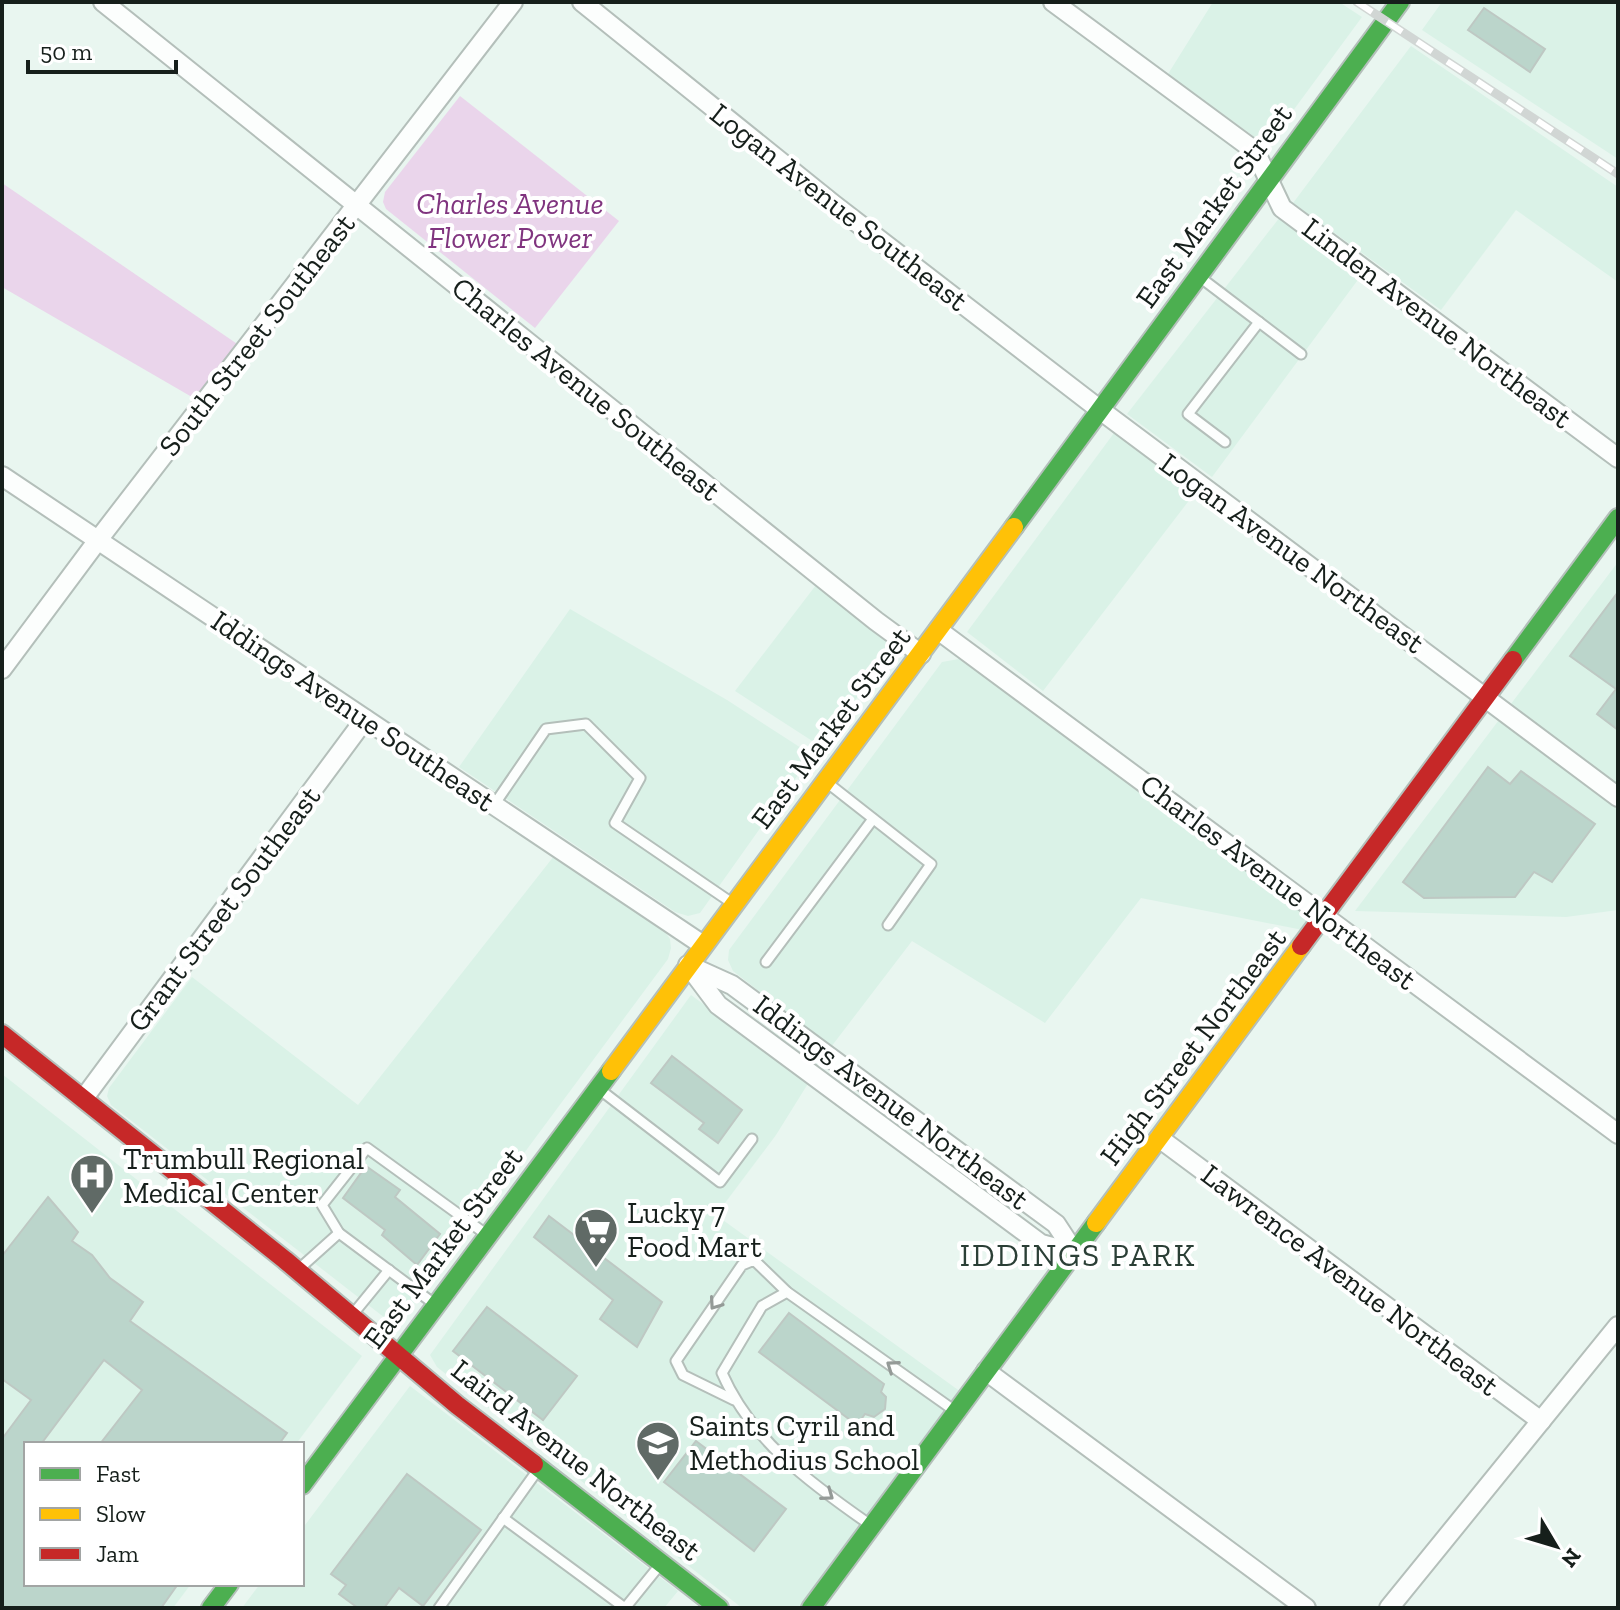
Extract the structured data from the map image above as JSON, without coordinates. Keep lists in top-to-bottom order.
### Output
{
  "streets": {
    "street": [
      "East Market Street",
      "Logan Avenue Southeast",
      "Linden Avenue Northeast",
      "South Street Southeast",
      "Charles Avenue Southeast",
      "Logan Avenue Northeast",
      "Iddings Avenue Southeast",
      "Charles Avenue Northeast",
      "Grant Street Southeast",
      "High Street Northeast",
      "Iddings Avenue Northeast",
      "Lawrence Avenue Northeast",
      "Laird Avenue Northeast"
    ]
  },
  "crossings": [
    ["East Market Street", "Logan Avenue Southeast"],
    ["East Market Street", "Linden Avenue Northeast"],
    ["East Market Street", "Charles Avenue Southeast"],
    ["East Market Street", "Logan Avenue Northeast"],
    ["East Market Street", "Iddings Avenue Southeast"],
    ["East Market Street", "Charles Avenue Northeast"],
    ["East Market Street", "Iddings Avenue Northeast"],
    ["East Market Street", "Laird Avenue Northeast"],
    ["Logan Avenue Southeast", "Logan Avenue Northeast"],
    ["South Street Southeast", "Charles Avenue Southeast"],
    ["South Street Southeast", "Iddings Avenue Southeast"],
    ["Logan Avenue Northeast", "High Street Northeast"],
    ["Iddings Avenue Southeast", "Grant Street Southeast"],
    ["Charles Avenue Northeast", "High Street Northeast"],
    ["Grant Street Southeast", "Laird Avenue Northeast"],
    ["High Street Northeast", "Iddings Avenue Northeast"],
    ["High Street Northeast", "Lawrence Avenue Northeast"]
  ],
  "districts": ["IDDINGS PARK"],
  "parks": ["Charles Avenue Flower Power"],
  "places": {
    "hospital": ["Trumbull Regional Medical Center"],
    "supermarket": ["Lucky 7 Food Mart"],
    "school or university": ["Saints Cyril and Methodius School"]
  },
  "legend": ["Fast", "Slow", "Jam"],
  "scale_bar": "50 m",
  "north": "bottom right"
}
